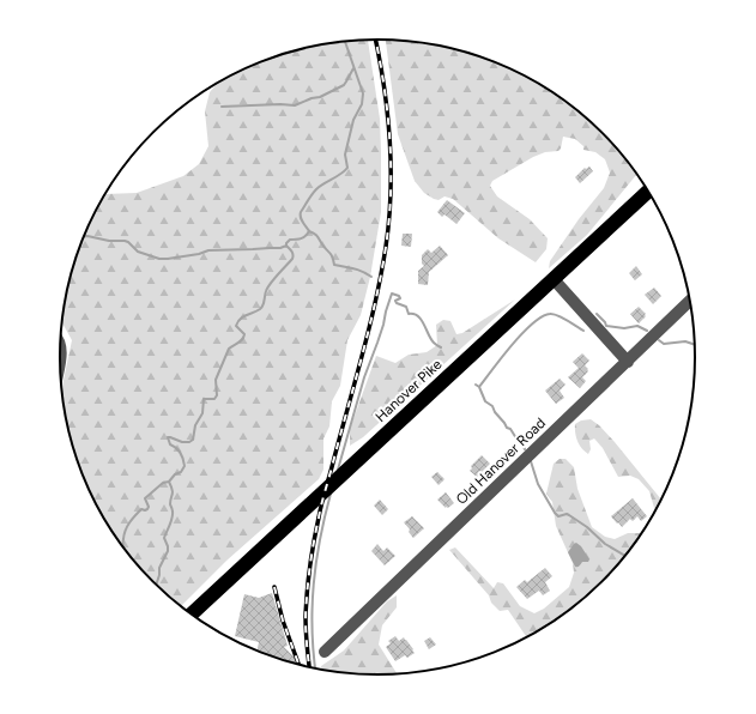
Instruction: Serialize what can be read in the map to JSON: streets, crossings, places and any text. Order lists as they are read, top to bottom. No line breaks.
{"streets":{"highway":["Hanover Pike"],"street":["Old Hanover Road"]}}
